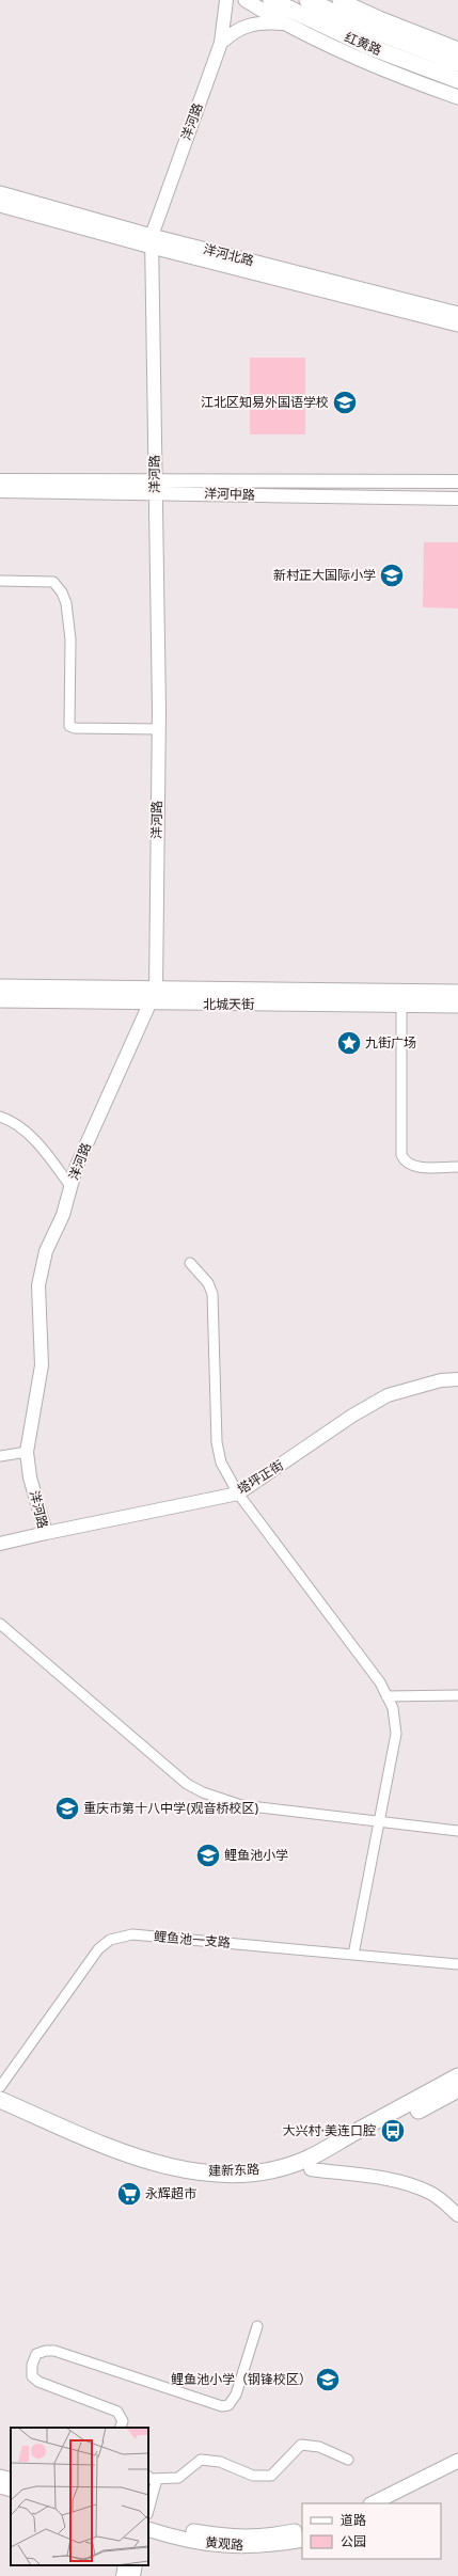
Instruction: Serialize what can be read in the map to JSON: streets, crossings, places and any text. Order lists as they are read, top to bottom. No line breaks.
{"streets":{"main road":["红黄路","洋河北路","北城天街","建新东路","黄观路"],"street":["洋河路","洋河中路","塔坪正街","鲤鱼池一支路"]},"crossings":[["洋河路","洋河北路"],["洋河路","洋河中路"],["洋河路","北城天街"],["洋河路","塔坪正街"]],"places":{"school or university":["江北区知易外国语学校","新村正大国际小学","重庆市第十八中学(观音桥校区)","鲤鱼池小学","鲤鱼池小学（钢锋校区）"],"place":["九街广场"],"bus stop":["大兴村‧美连口腔"],"supermarket":["永辉超市"]},"legend":["道路","公园"]}
